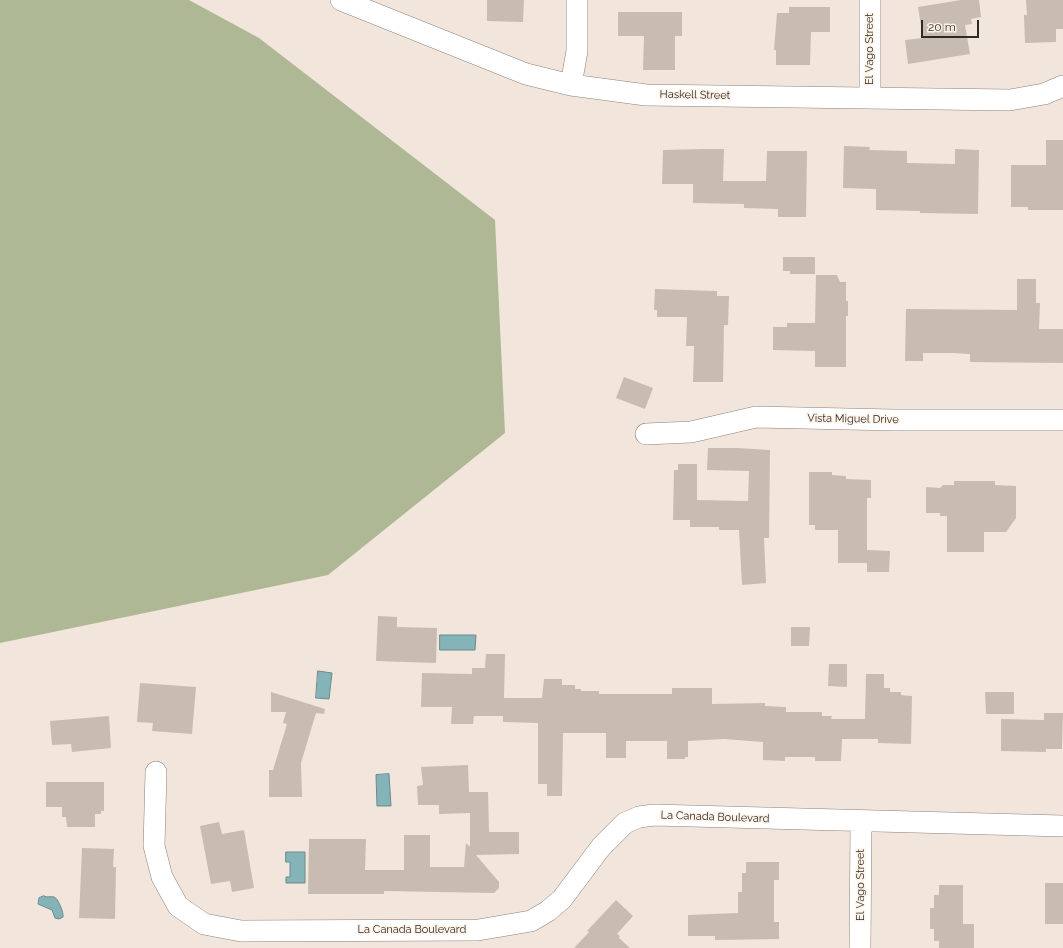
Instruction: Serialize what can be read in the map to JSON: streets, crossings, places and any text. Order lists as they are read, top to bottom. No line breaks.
{"streets":{"street":["El Vago Street","Haskell Street","Vista Miguel Drive","La Canada Boulevard"]},"crossings":[["El Vago Street","Haskell Street"],["El Vago Street","La Canada Boulevard"]],"scale_bar":"20 m"}
